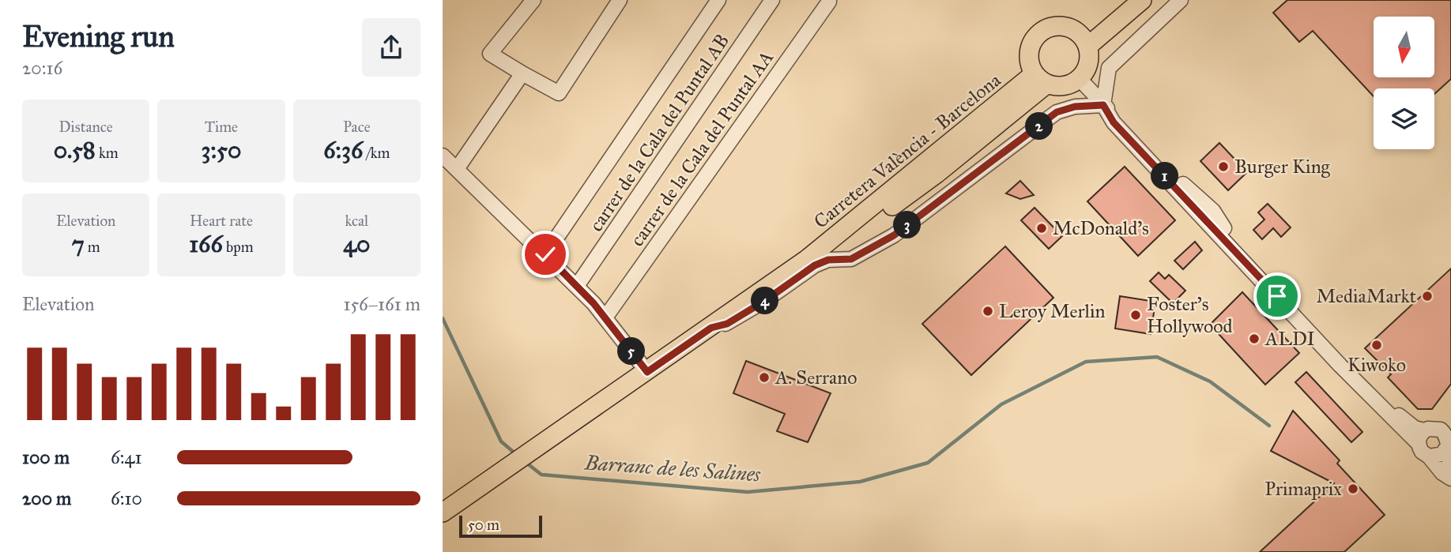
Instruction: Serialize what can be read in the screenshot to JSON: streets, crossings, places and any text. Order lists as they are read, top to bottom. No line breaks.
{"streets":{"main road":["Carretera València - Barcelona"],"street":["carrer de la Cala del Puntal AB","carrer de la Cala del Puntal AA"]},"water":["Barranc de les Salines"],"places":["Burger King","McDonald's","MediaMarkt","Leroy Merlin","Foster's Hollywood","ALDI","Kiwoko","A. Serrano","Primaprix"],"scale_bar":"50 m","north":"bottom","page":{"heading":["Evening run","20:16"],"stats":[["Distance","0.58 km"],["Time","3:50"],["Pace","6:36 /km"],["Elevation","7 m"],["Heart rate","166 bpm"],["kcal","40"]],"pins":["2","1","3","4","5"],"chart":["Elevation","156–161 m"],"list":[{"name":"100 m","note":"6:41"},{"name":"200 m","note":"6:10"}],"scale":"50 m"}}
